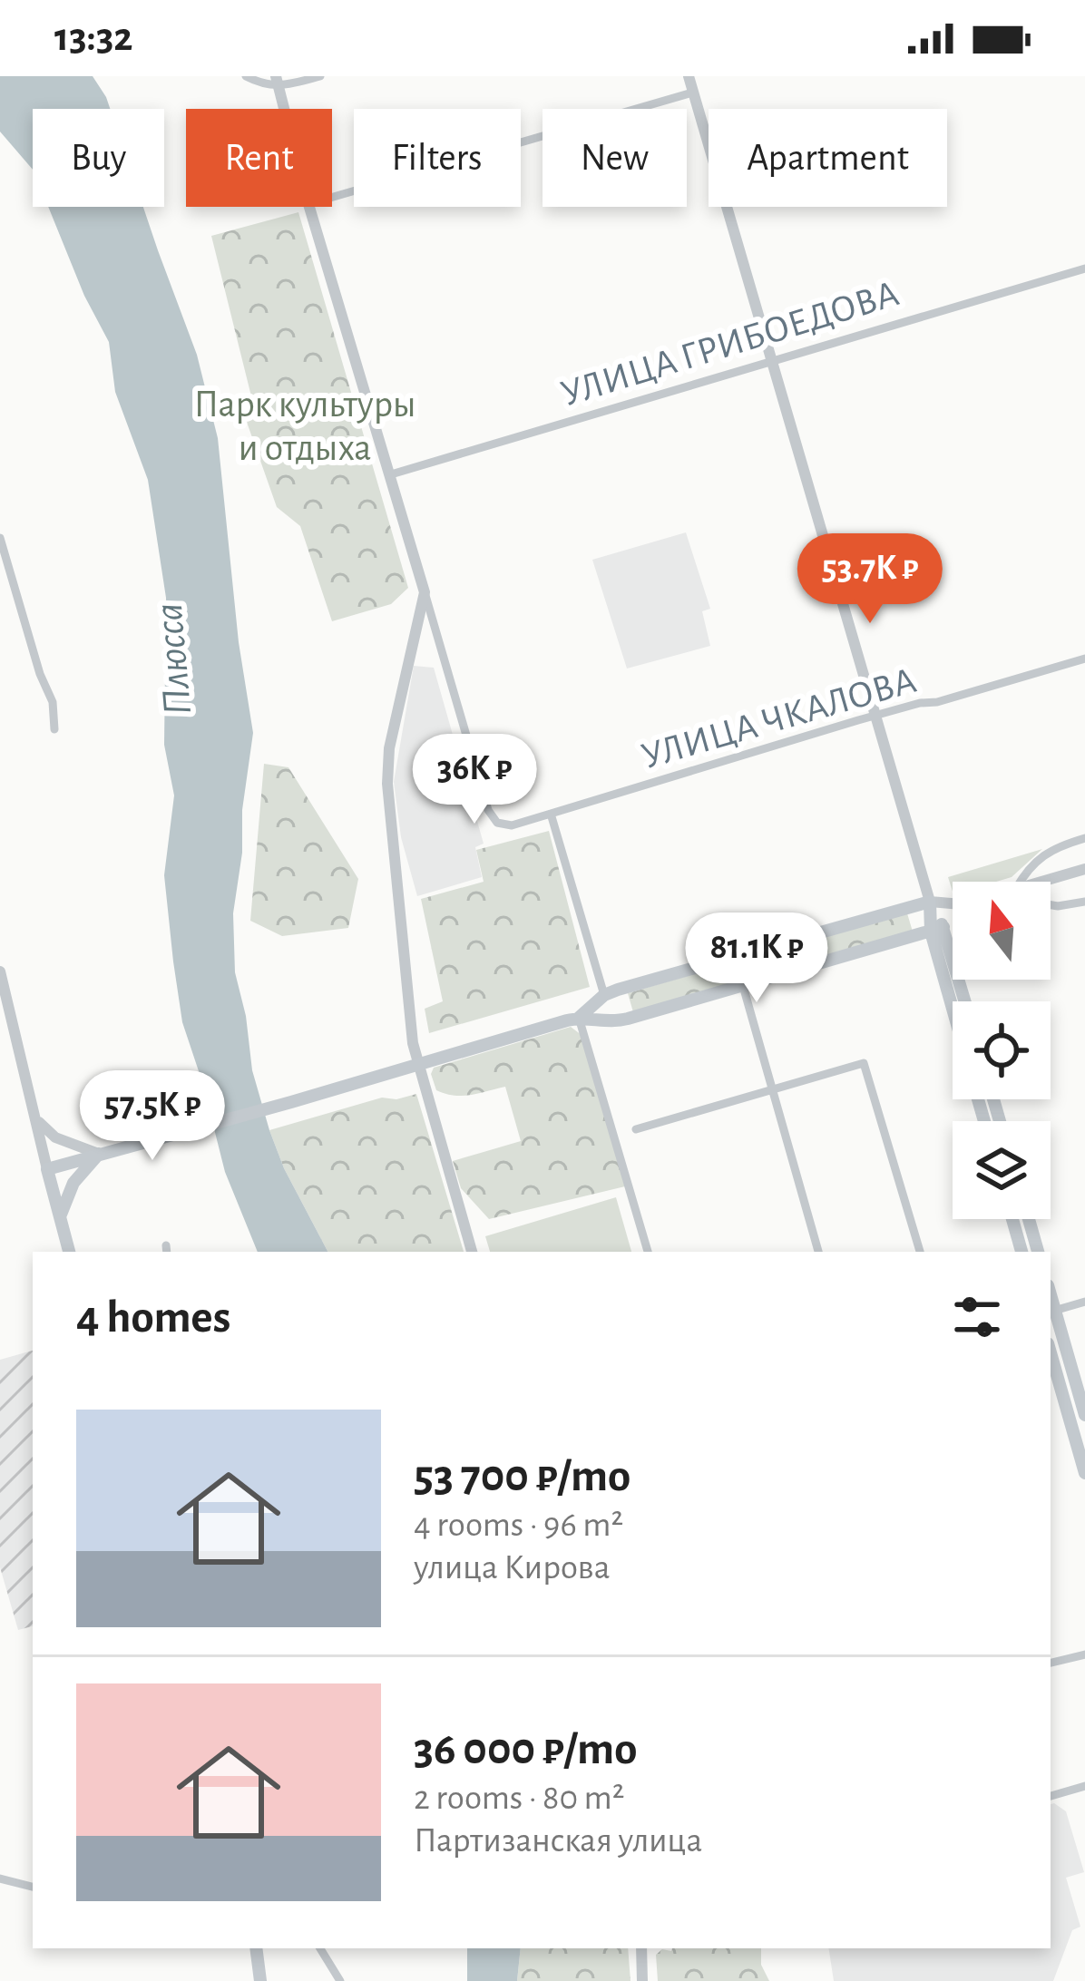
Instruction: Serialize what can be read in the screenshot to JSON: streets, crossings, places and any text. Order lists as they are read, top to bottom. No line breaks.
{"streets":{"street":["УЛИЦА ГРИБОЕДОВА","УЛИЦА ЧКАЛОВА"]},"water":["Плюсса"],"parks":["Парк культуры и отдыха"],"north":"top","page":{"status":"13:32","chip":["Buy","Rent","Filters","New","Apartment"],"price":["53.7K ₽","36K ₽","81.1K ₽","57.5K ₽"],"heading":"4 homes","list":[{"name":"53 700 ₽/mo","note":"4 rooms · 96 m² · улица Кирова"},{"name":"36 000 ₽/mo","note":"2 rooms · 80 m² · Партизанская улица"}]}}
